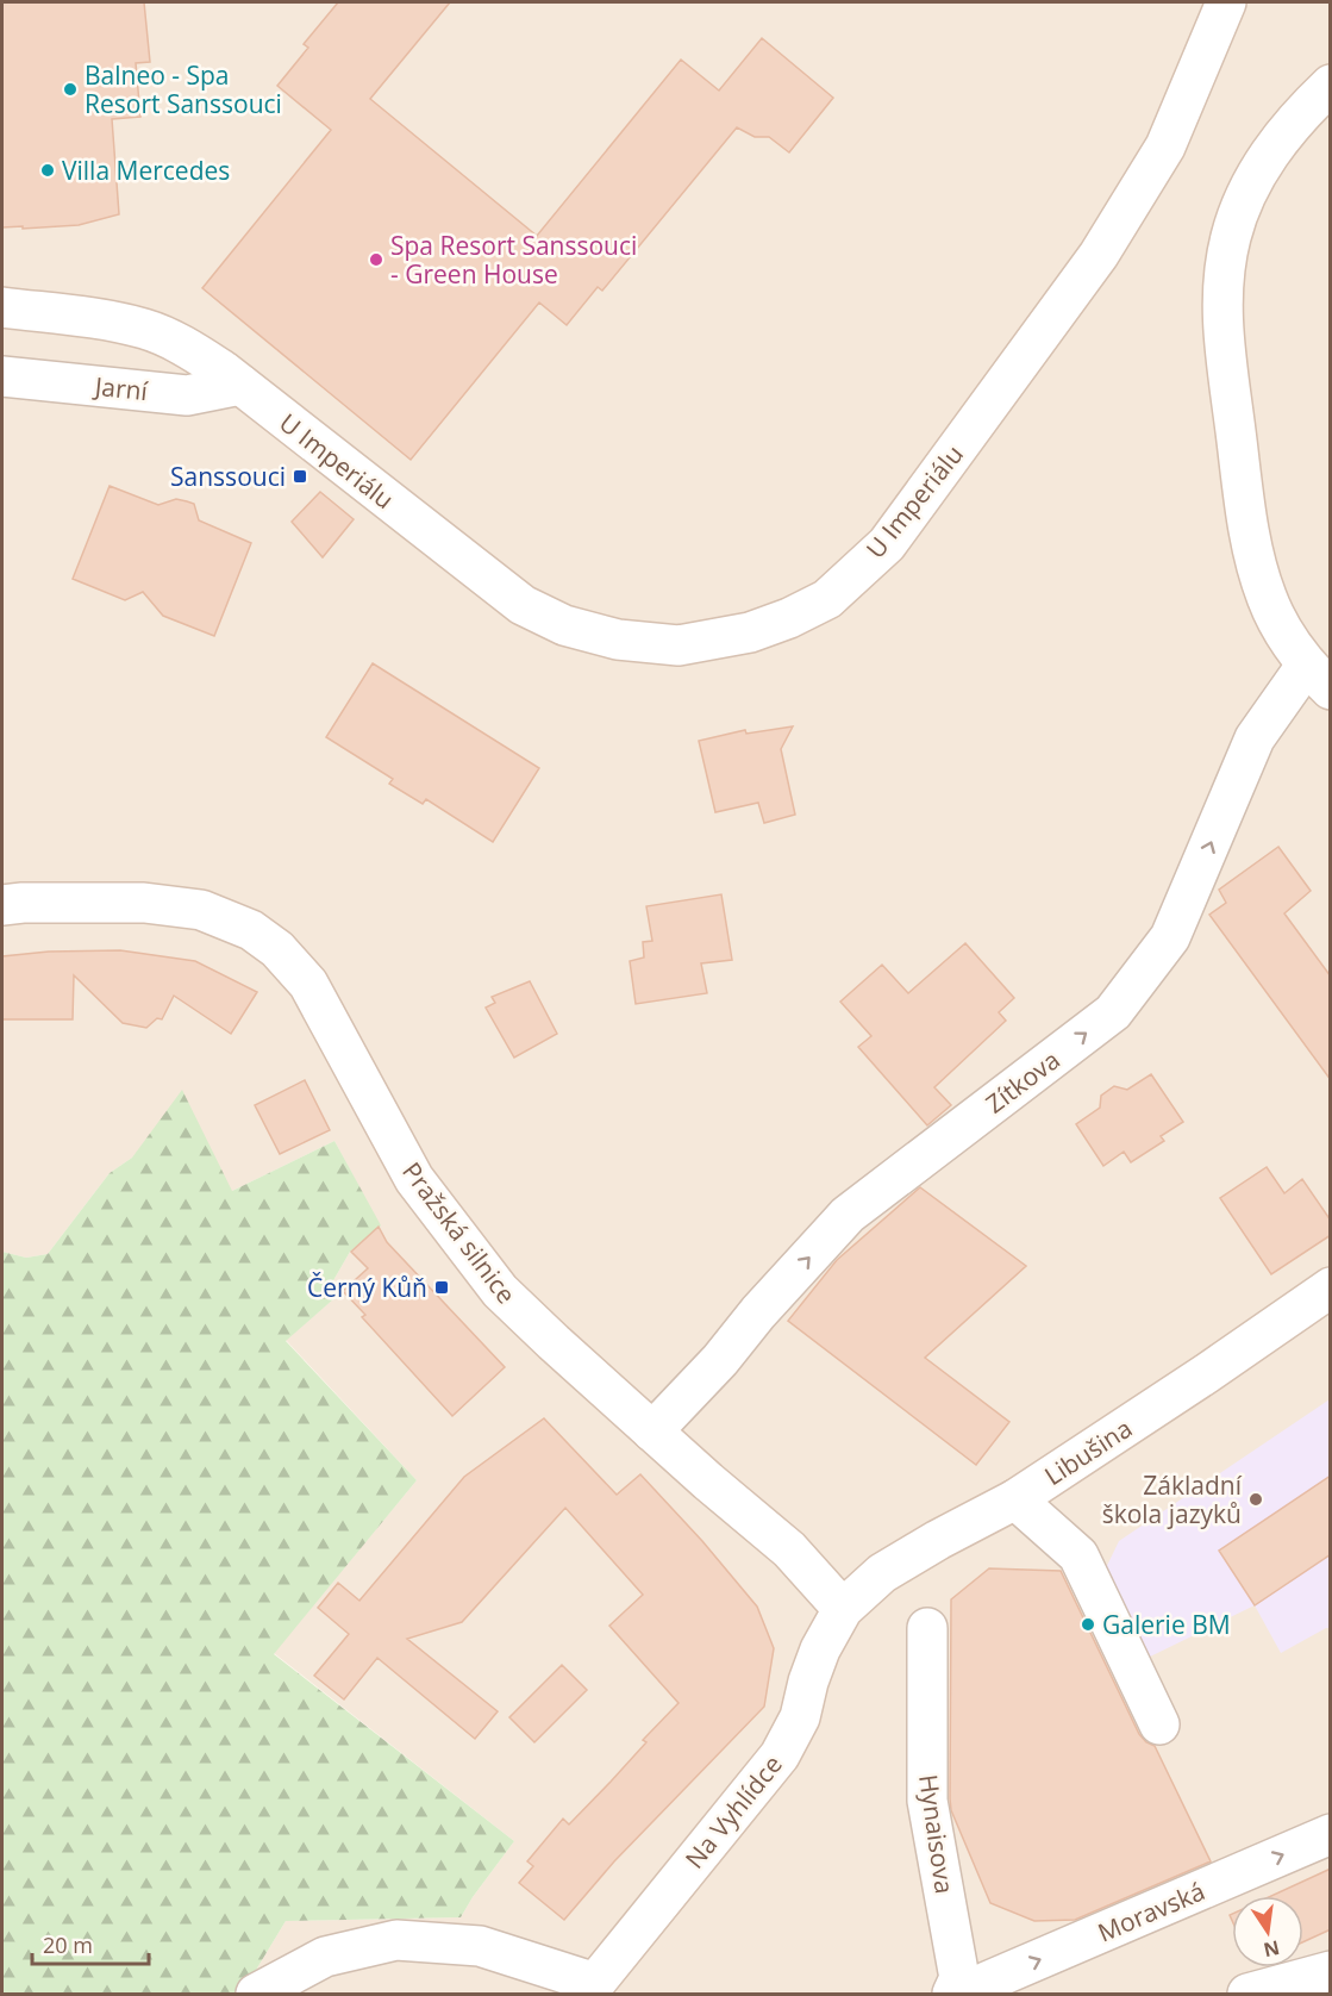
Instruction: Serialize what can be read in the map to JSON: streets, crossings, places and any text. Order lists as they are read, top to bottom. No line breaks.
{"streets":{"street":["Jarní","U Imperiálu","Zítkova","Pražská silnice","Libušina","Na Vyhlídce","Hynaisova","Moravská"]},"crossings":[["Jarní","U Imperiálu"],["Zítkova","Pražská silnice"],["Pražská silnice","Libušina"],["Pražská silnice","Na Vyhlídce"],["Libušina","Na Vyhlídce"]],"one_way":["Zítkova","Moravská"],"places":{"other":["Balneo - Spa Resort Sanssouci","Villa Mercedes","Spa Resort Sanssouci - Green House","Základní škola jazyků","Galerie BM"],"transit":["Sanssouci","Černý Kůň"]},"scale_bar":"20 m","north":"bottom"}
